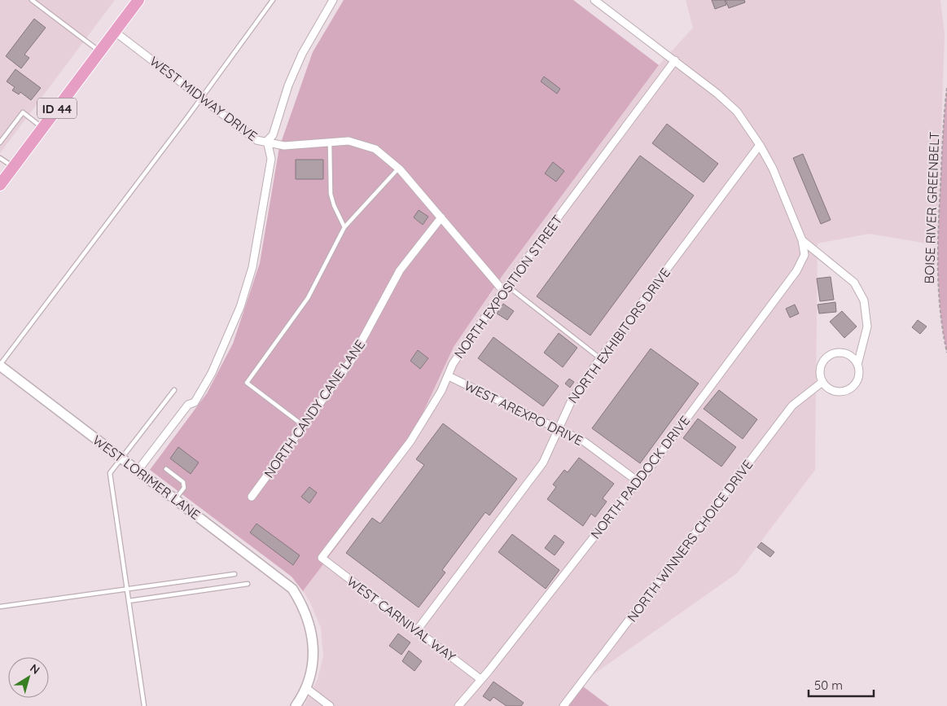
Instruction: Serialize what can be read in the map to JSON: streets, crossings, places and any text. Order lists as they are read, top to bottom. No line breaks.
{"streets":{"main road":["ID 44"],"street":["WEST MIDWAY DRIVE","NORTH EXPOSITION STREET","NORTH EXHIBITORS DRIVE","NORTH CANDY CANE LANE","WEST AREXPO DRIVE","WEST LORIMER LANE","NORTH PADDOCK DRIVE","NORTH WINNERS CHOICE DRIVE","WEST CARNIVAL WAY"],"path":["BOISE RIVER GREENBELT"]},"crossings":[["WEST MIDWAY DRIVE","ID 44"],["WEST MIDWAY DRIVE","NORTH EXPOSITION STREET"],["WEST MIDWAY DRIVE","NORTH CANDY CANE LANE"],["NORTH EXPOSITION STREET","WEST AREXPO DRIVE"],["NORTH EXPOSITION STREET","WEST CARNIVAL WAY"],["NORTH EXHIBITORS DRIVE","WEST AREXPO DRIVE"],["NORTH EXHIBITORS DRIVE","WEST CARNIVAL WAY"],["WEST AREXPO DRIVE","NORTH PADDOCK DRIVE"],["NORTH PADDOCK DRIVE","WEST CARNIVAL WAY"]],"scale_bar":"50 m","north":"top right"}
